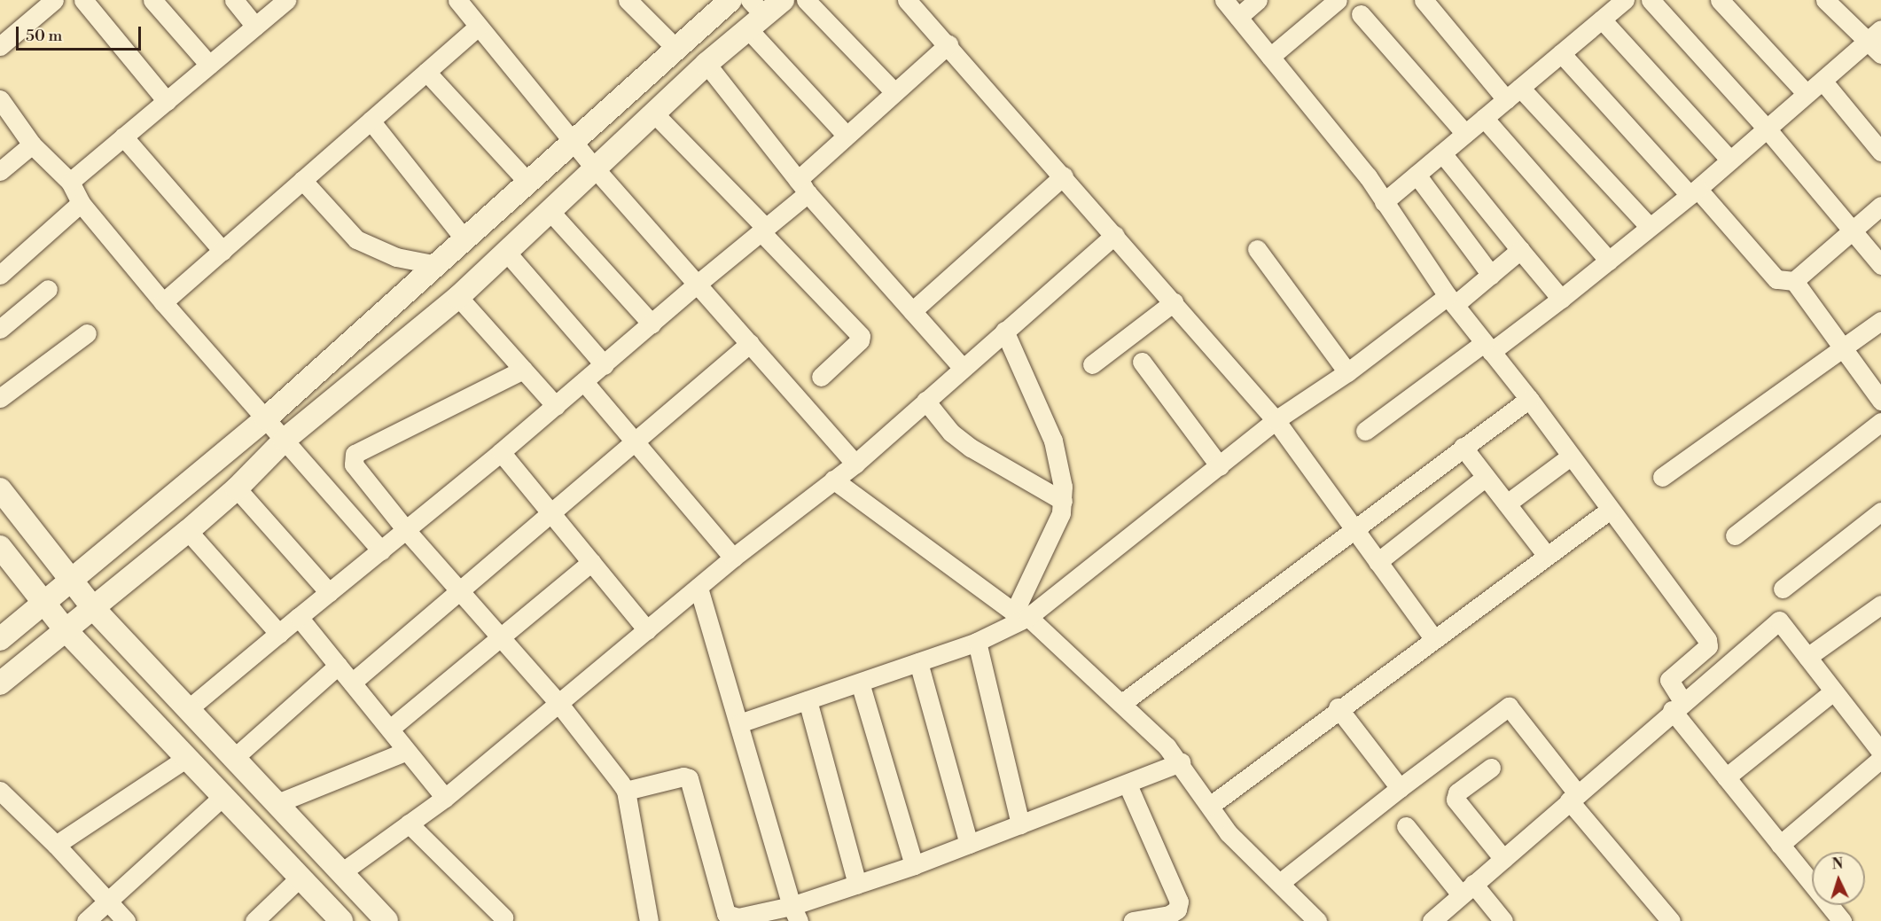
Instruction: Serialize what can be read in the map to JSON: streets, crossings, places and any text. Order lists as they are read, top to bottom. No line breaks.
{"scale_bar":"50 m","north":"top"}
